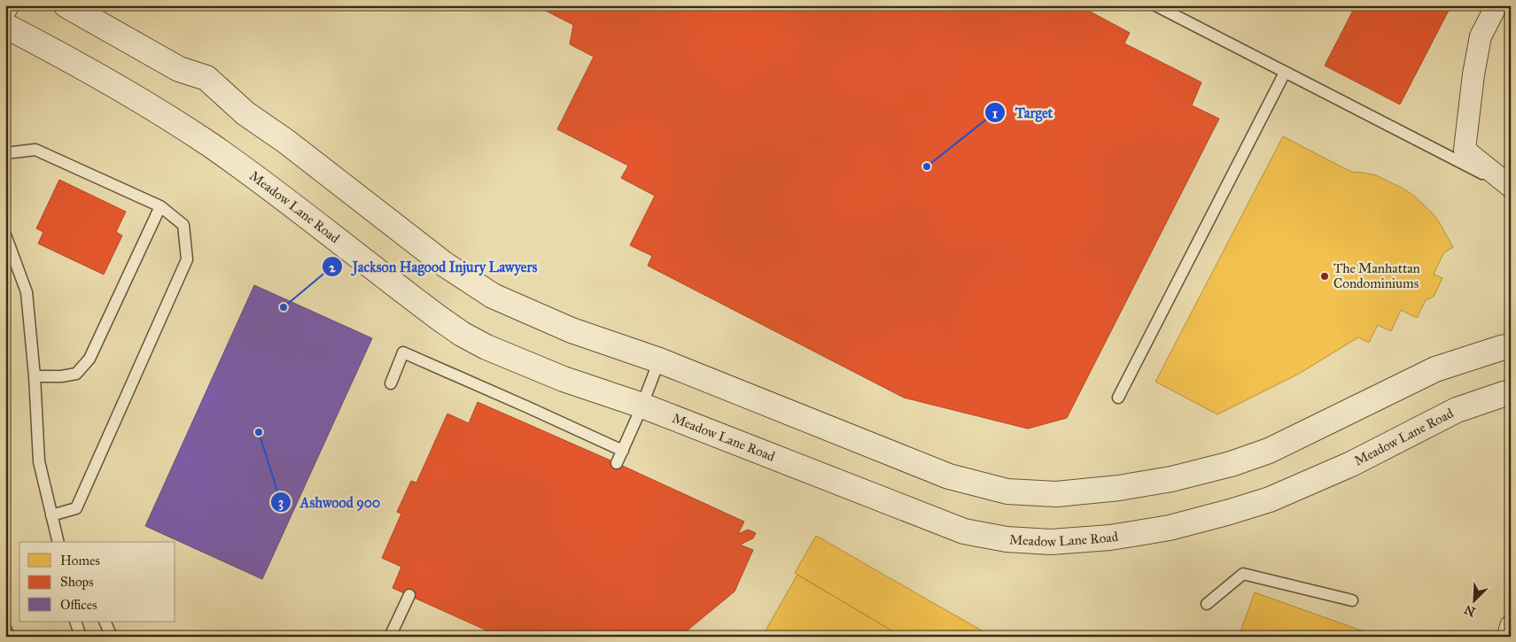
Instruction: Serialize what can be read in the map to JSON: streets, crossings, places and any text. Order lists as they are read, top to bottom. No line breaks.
{"streets":{"street":["Meadow Lane Road"]},"places":["Target","The Manhattan Condominiums","Jackson Hagood Injury Lawyers","Ashwood 900"],"legend":["Homes","Shops","Offices"],"north":"bottom left"}
